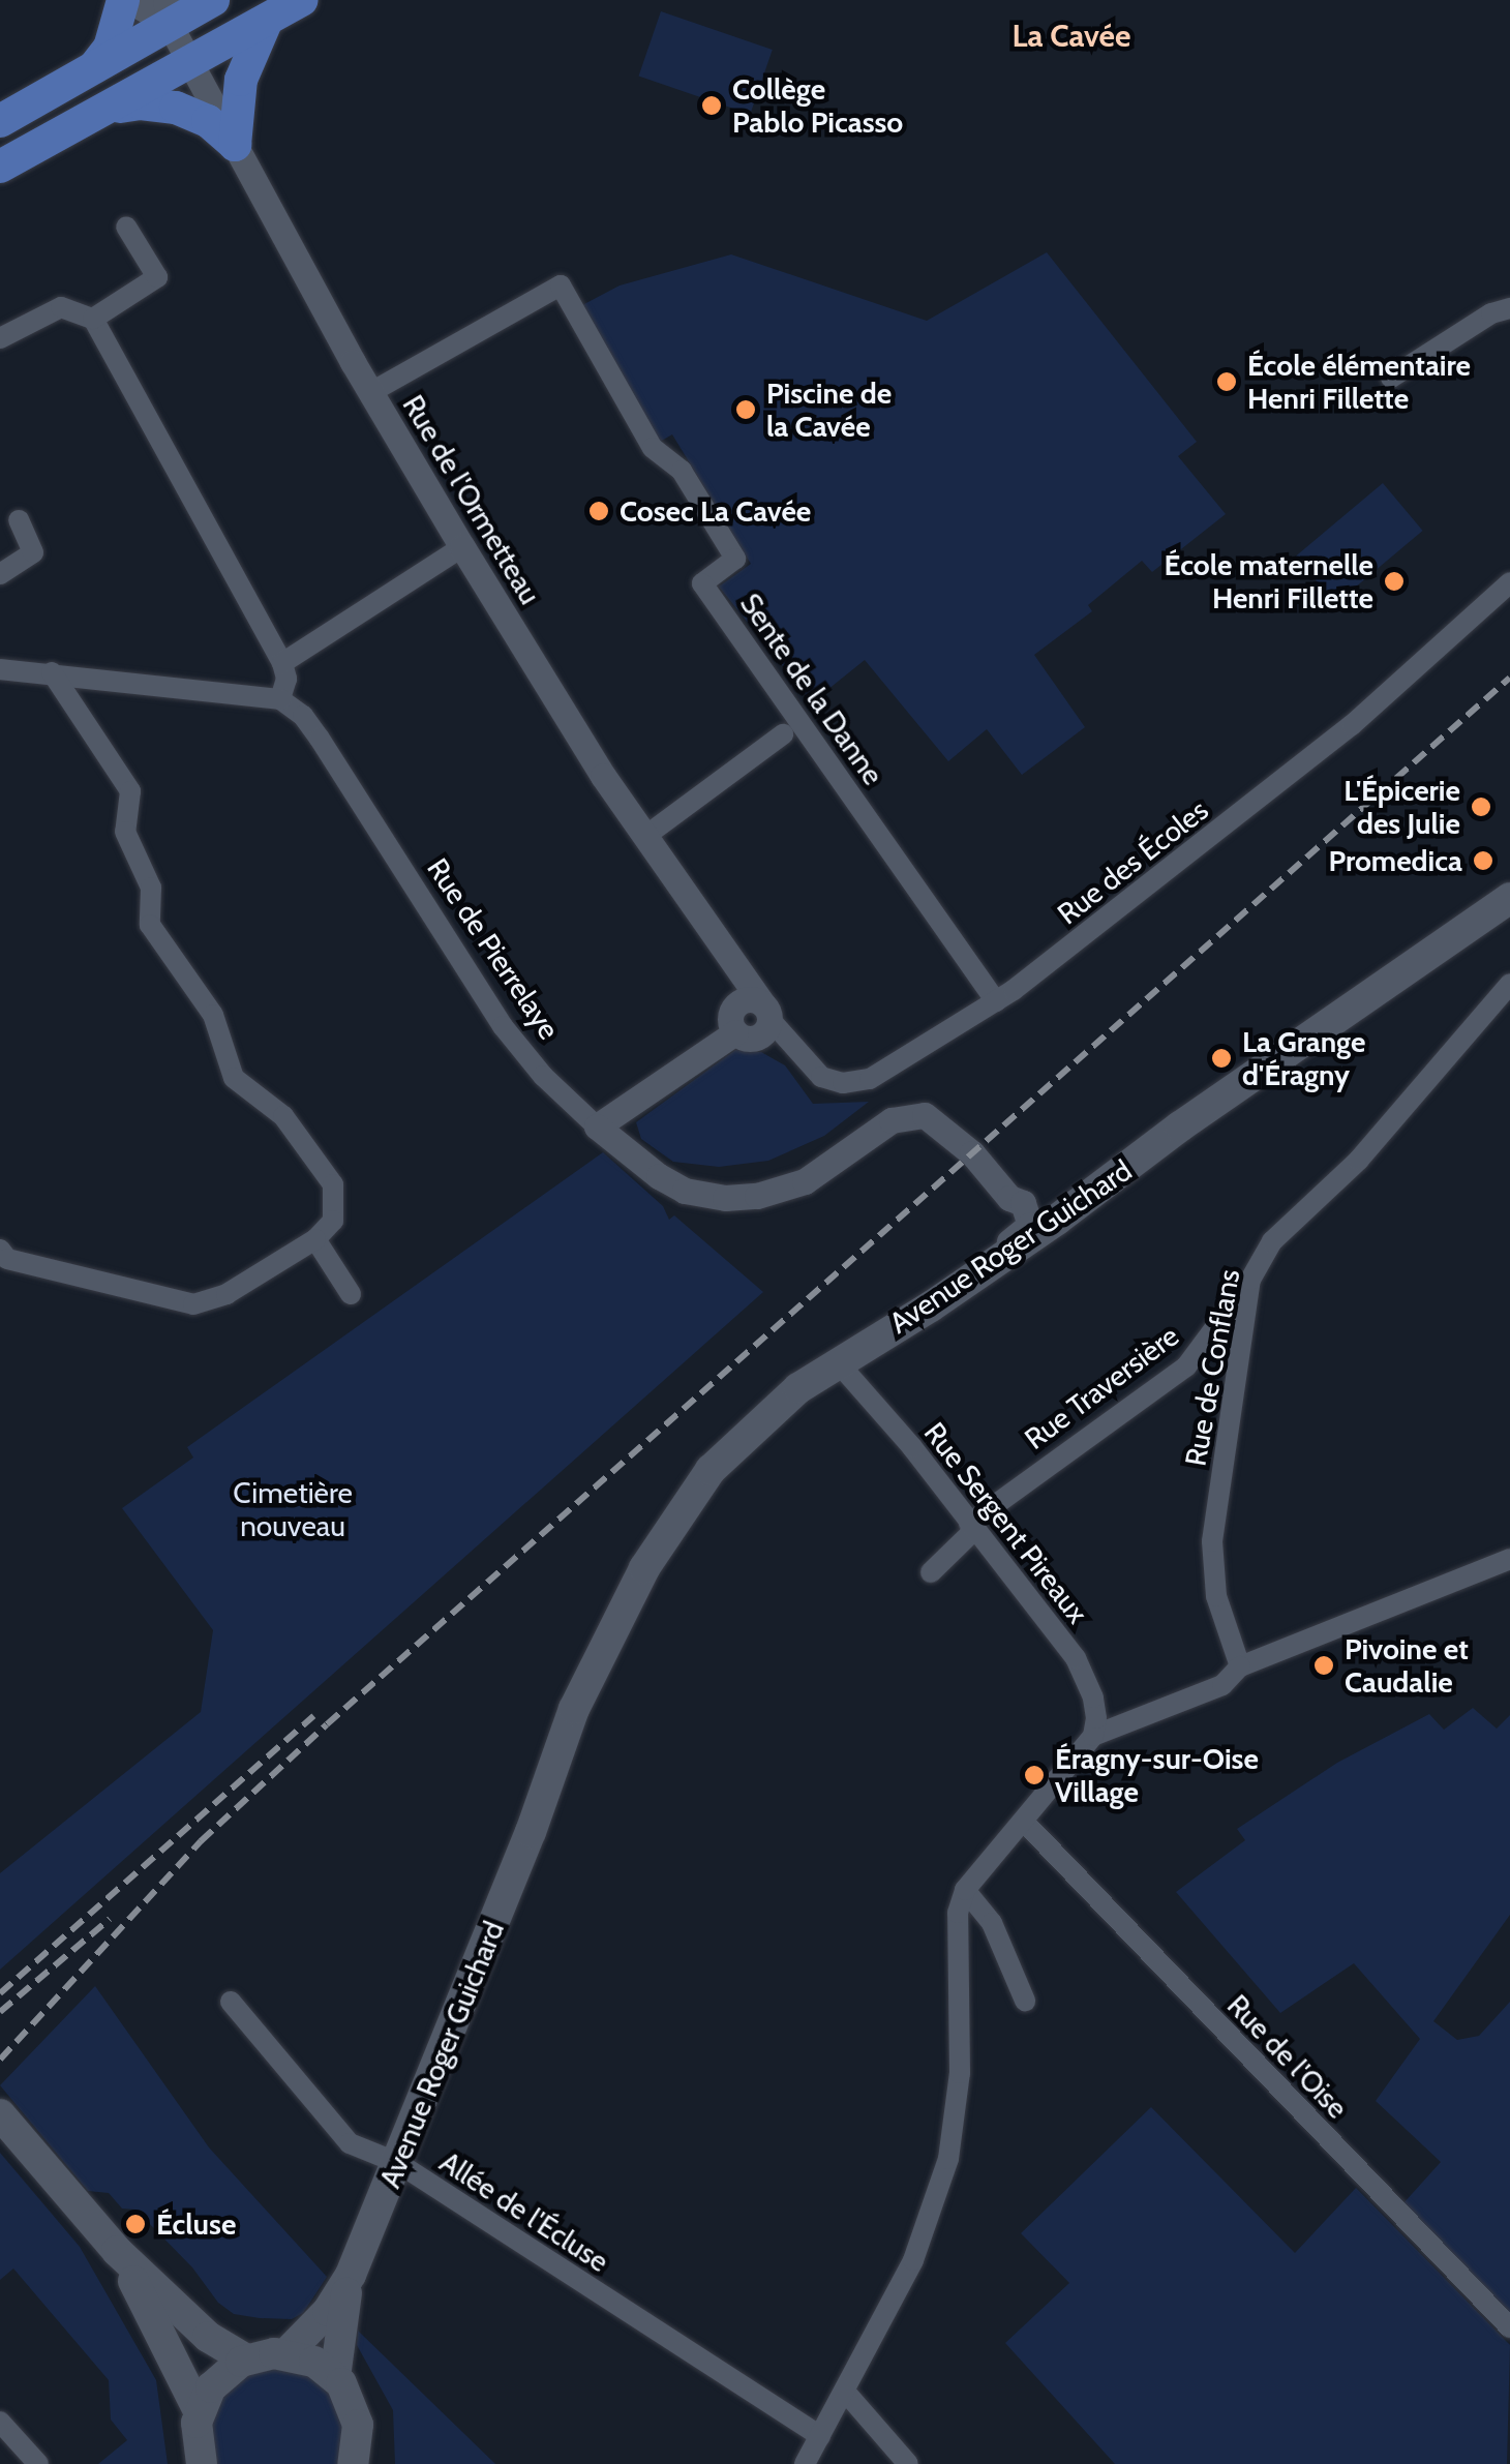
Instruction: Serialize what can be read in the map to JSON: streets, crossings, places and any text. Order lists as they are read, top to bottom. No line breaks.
{"streets":{"main road":["Avenue Roger Guichard"],"street":["Rue de l'Ormetteau","Sente de la Danne","Rue des Écoles","Rue de Pierrelaye","Rue de Conflans","Rue Traversière","Rue Sergent Pireaux","Rue de l'Oise","Allée de l'Écluse"]},"crossings":[["Rue de l'Ormetteau","Sente de la Danne"],["Rue de l'Ormetteau","Rue des Écoles"],["Sente de la Danne","Rue des Écoles"],["Rue de Pierrelaye","Avenue Roger Guichard"],["Avenue Roger Guichard","Rue Sergent Pireaux"],["Avenue Roger Guichard","Allée de l'Écluse"],["Rue de Conflans","Rue Traversière"],["Rue Traversière","Rue Sergent Pireaux"]],"districts":["La Cavée"],"parks":["Cimetière nouveau"],"places":["Collège Pablo Picasso","École élémentaire Henri Fillette","Piscine de la Cavée","Cosec La Cavée","École maternelle Henri Fillette","L'Épicerie des Julie","Promedica","La Grange d'Éragny","Pivoine et Caudalie","Éragny-sur-Oise Village","Écluse"]}
